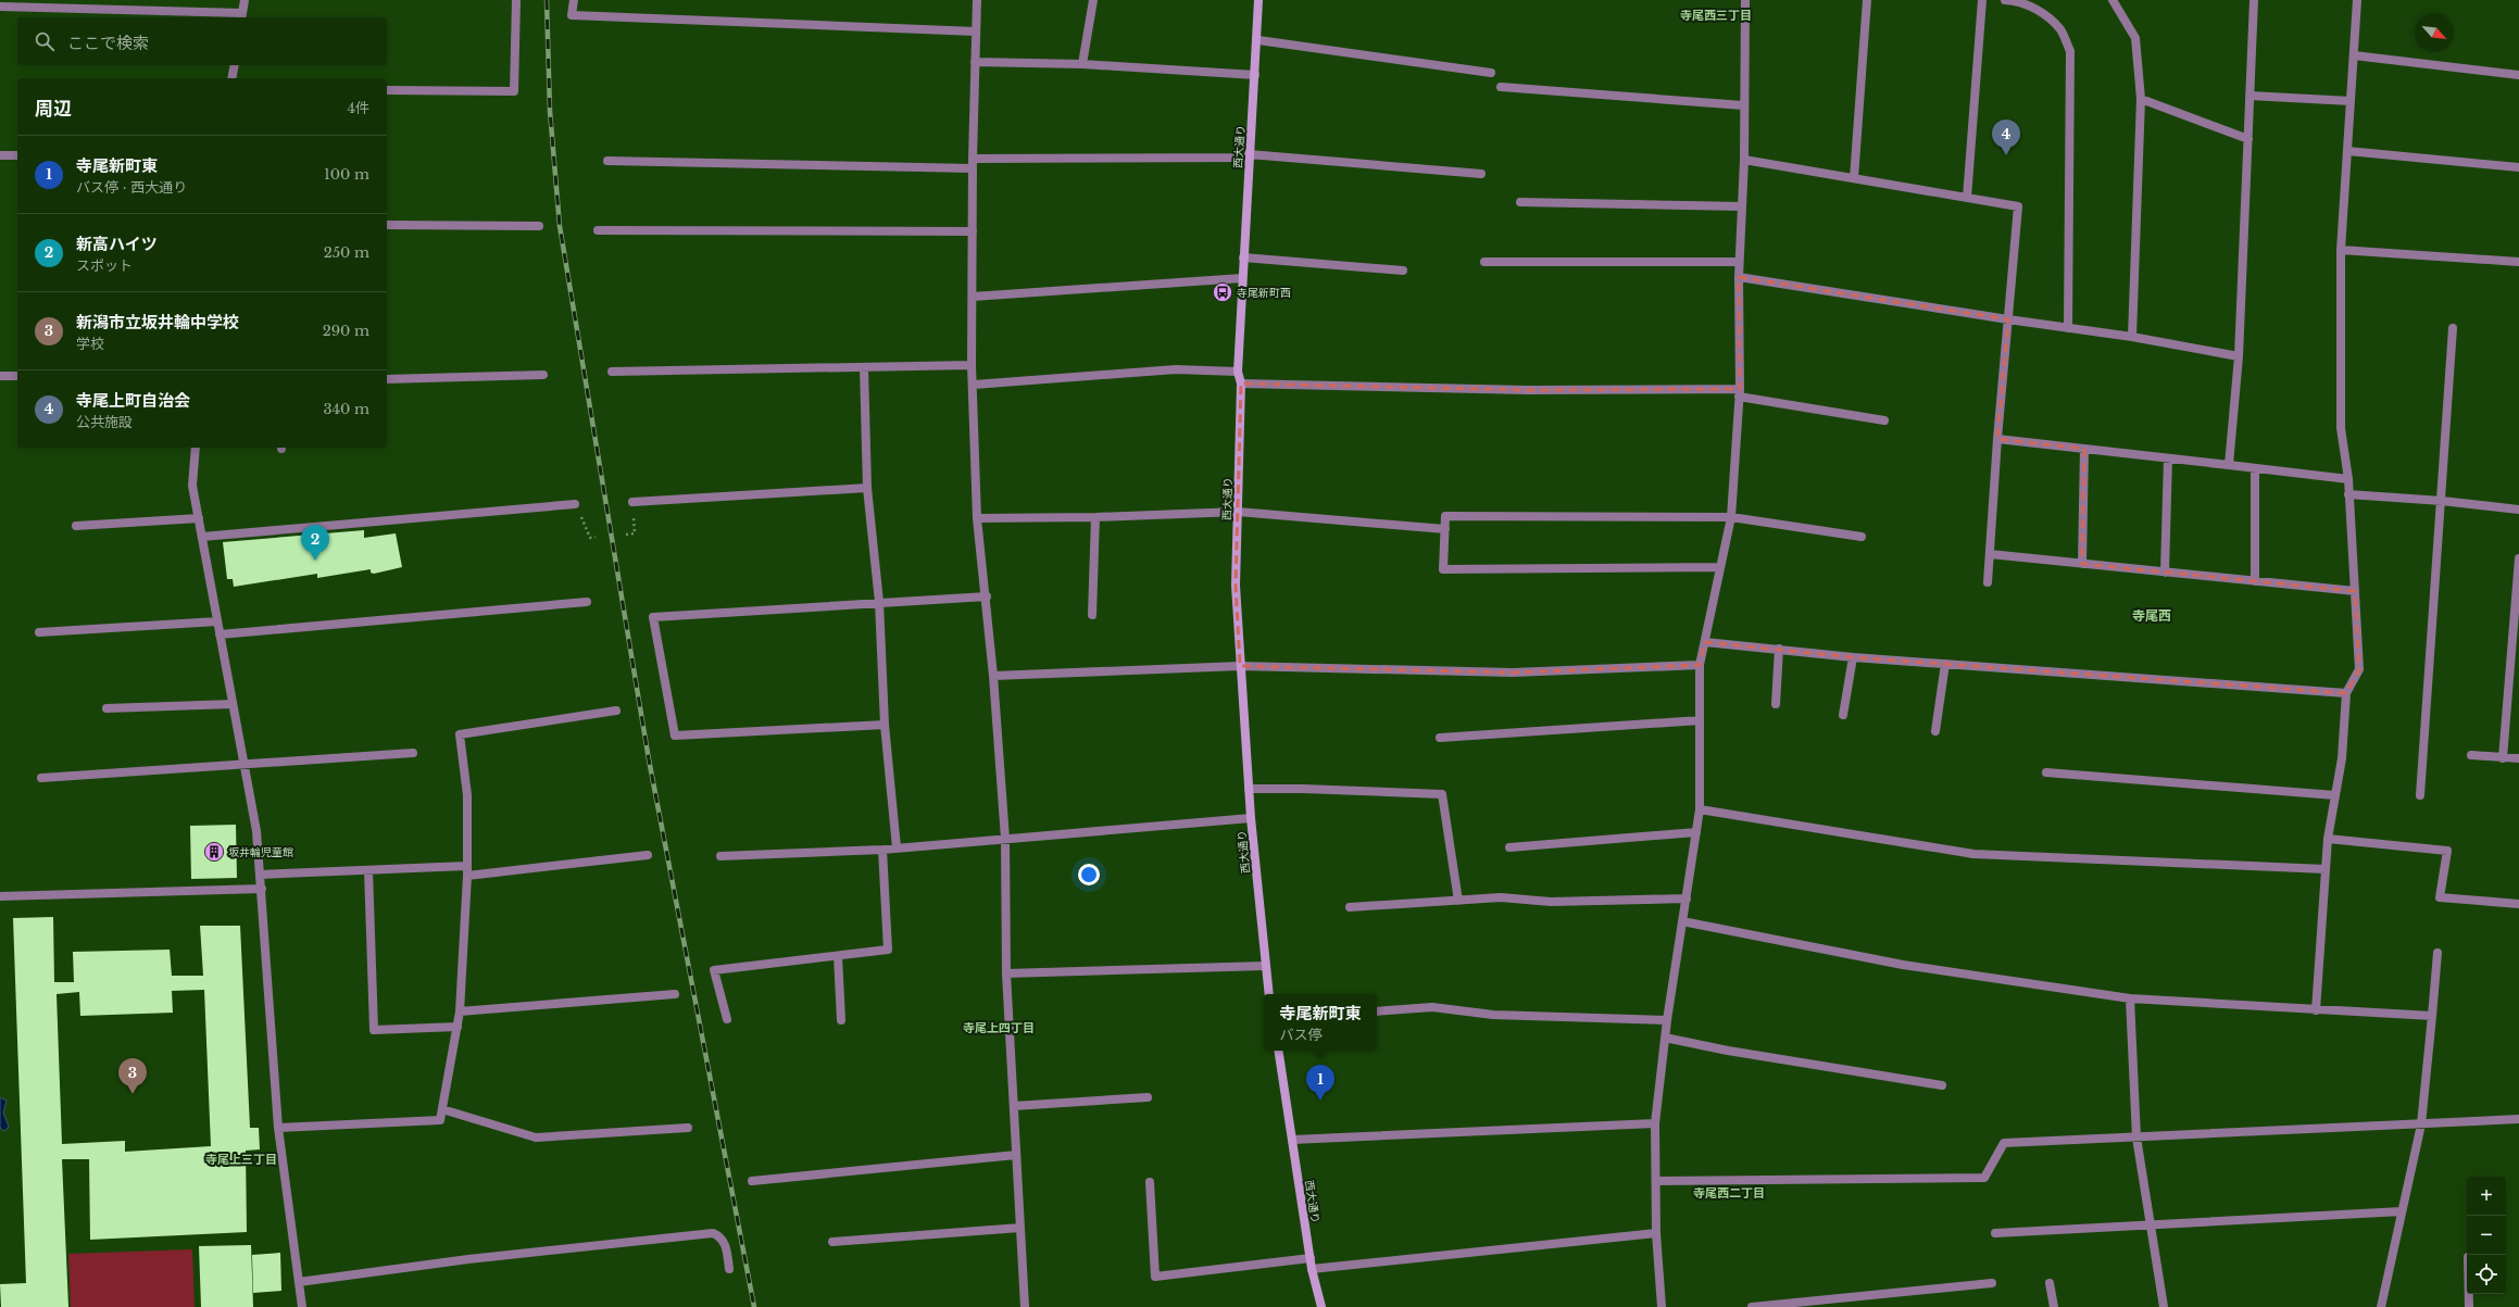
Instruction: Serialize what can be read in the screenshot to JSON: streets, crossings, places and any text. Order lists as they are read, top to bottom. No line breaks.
{"streets":{"street":["西大通り"]},"districts":["寺尾西三丁目","寺尾西","寺尾上四丁目","寺尾上三丁目","寺尾西二丁目"],"places":{"bus stop":["寺尾新町西"],"building":["坂井輪児童館"]},"north":"bottom right","page":{"search":"ここで検索","heading":["周辺","4件"],"pins":["4","2","3","1"],"list":[{"mark":"1","name":"寺尾新町東","note":"バス停 · 西大通り","value":"100 m"},{"mark":"2","name":"新高ハイツ","note":"スポット","value":"250 m"},{"mark":"3","name":"新潟市立坂井輪中学校","note":"学校","value":"290 m"},{"mark":"4","name":"寺尾上町自治会","note":"公共施設","value":"340 m"}],"popup":["寺尾新町東","バス停"],"map_buttons":["+","−"]}}
